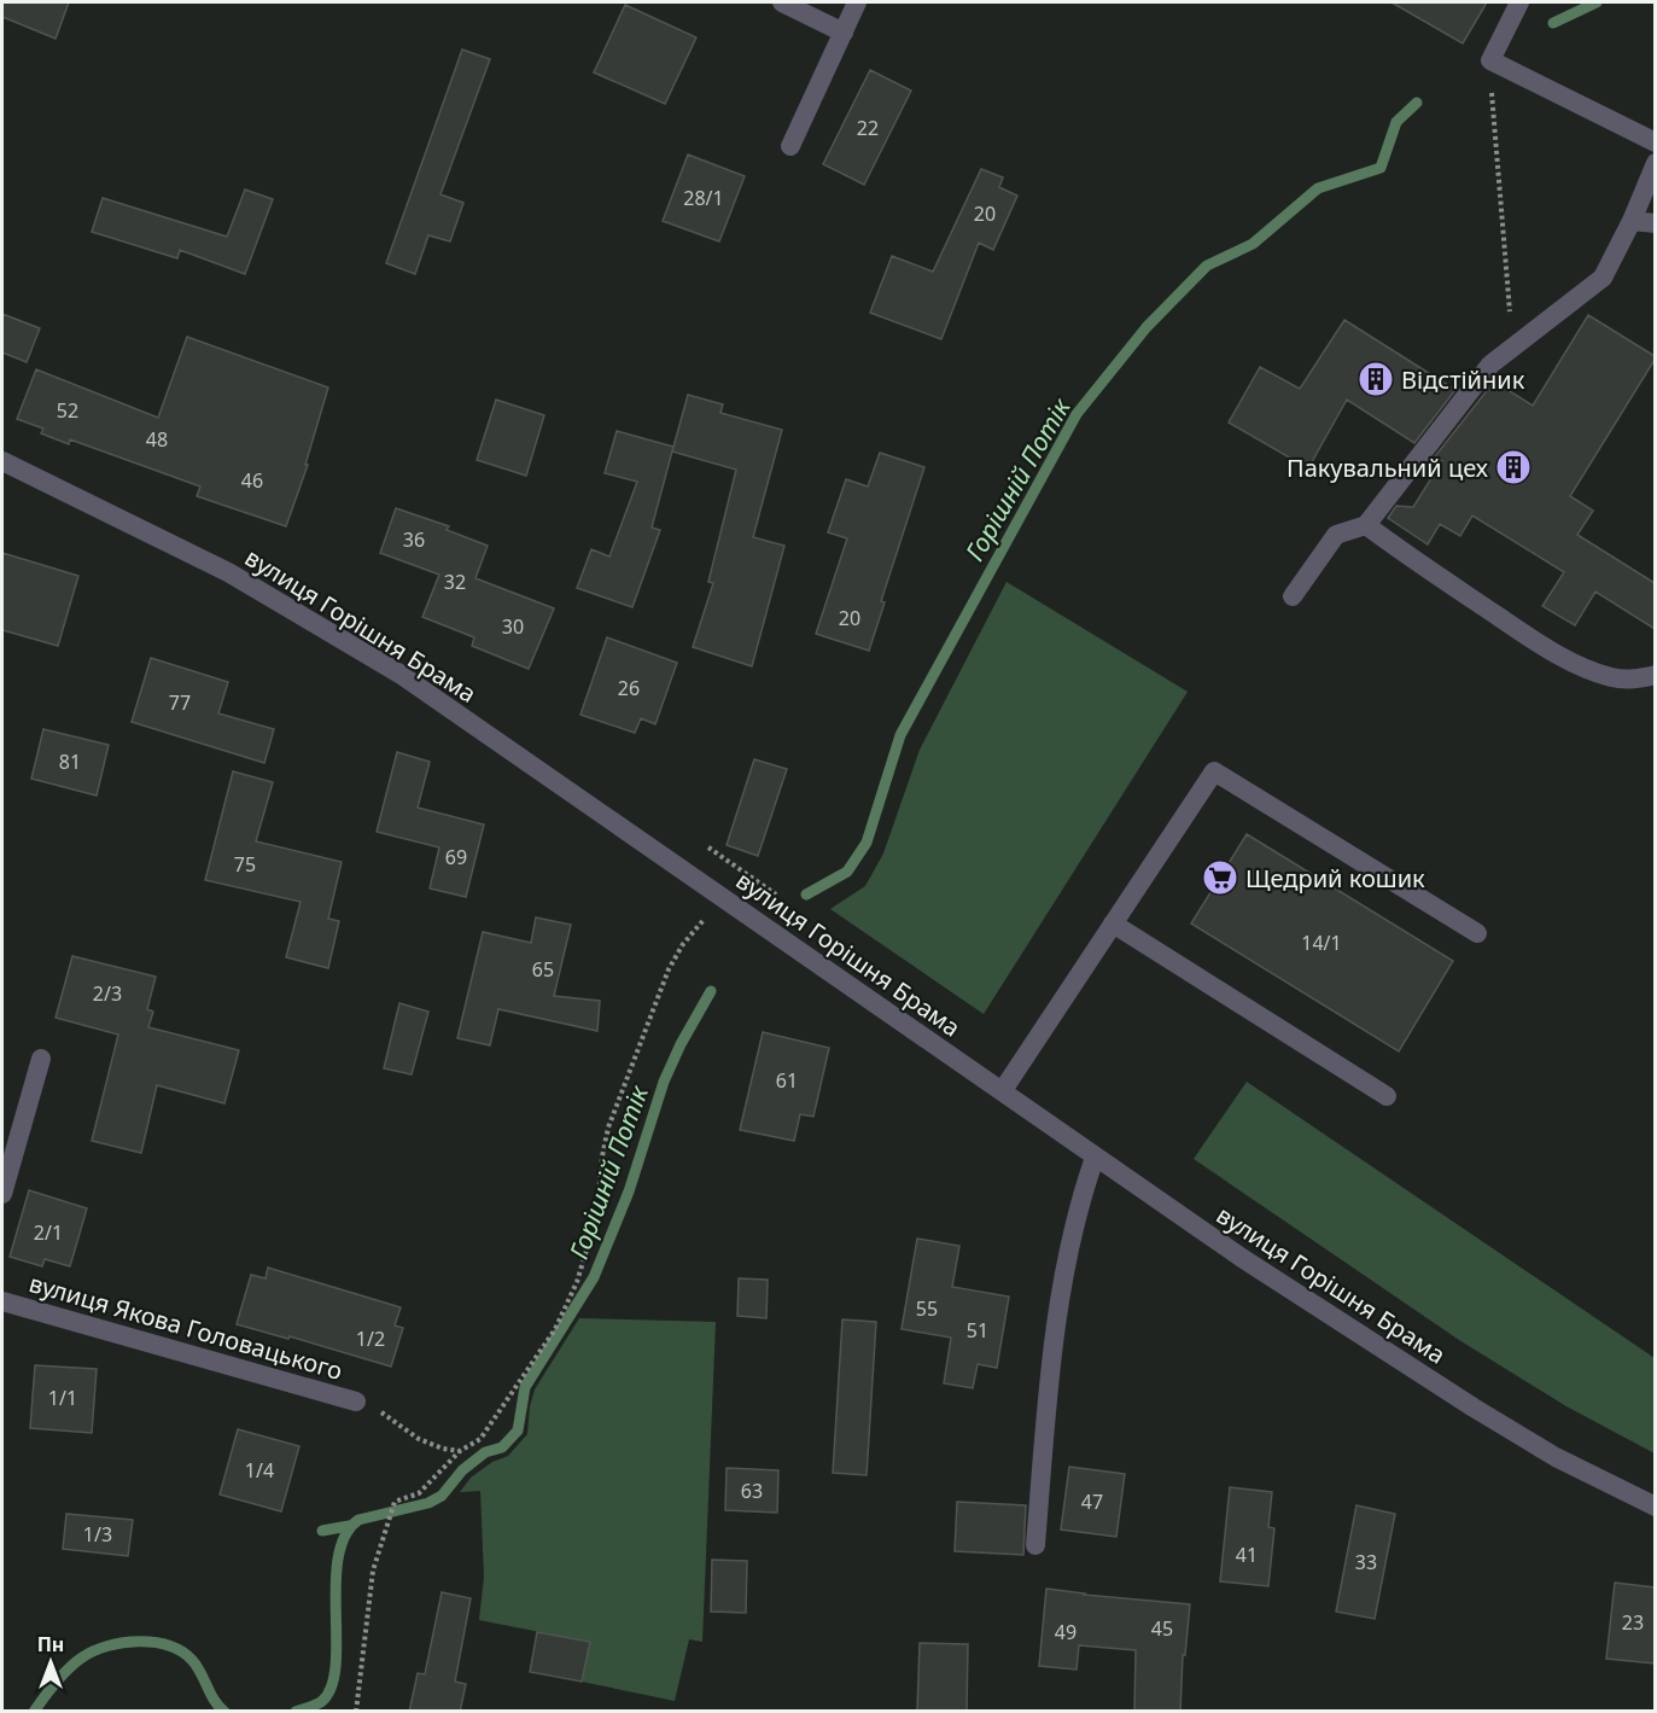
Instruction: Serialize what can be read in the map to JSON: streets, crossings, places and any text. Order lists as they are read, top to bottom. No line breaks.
{"streets":{"street":["вулиця Горішня Брама","вулиця Якова Головацького"]},"water":["Горішній Потік"],"places":{"building":["Відстійник","Пакувальний цех"],"supermarket":["Щедрий кошик"]},"house_numbers":["22","28/1","20","52","48","46","36","32","20","30","26","77","81","69","75","14/1","65","2/3","61","2/1","55","51","1/2","1/1","1/4","63","47","1/3","41","33","23","45","49"],"north":"top"}
